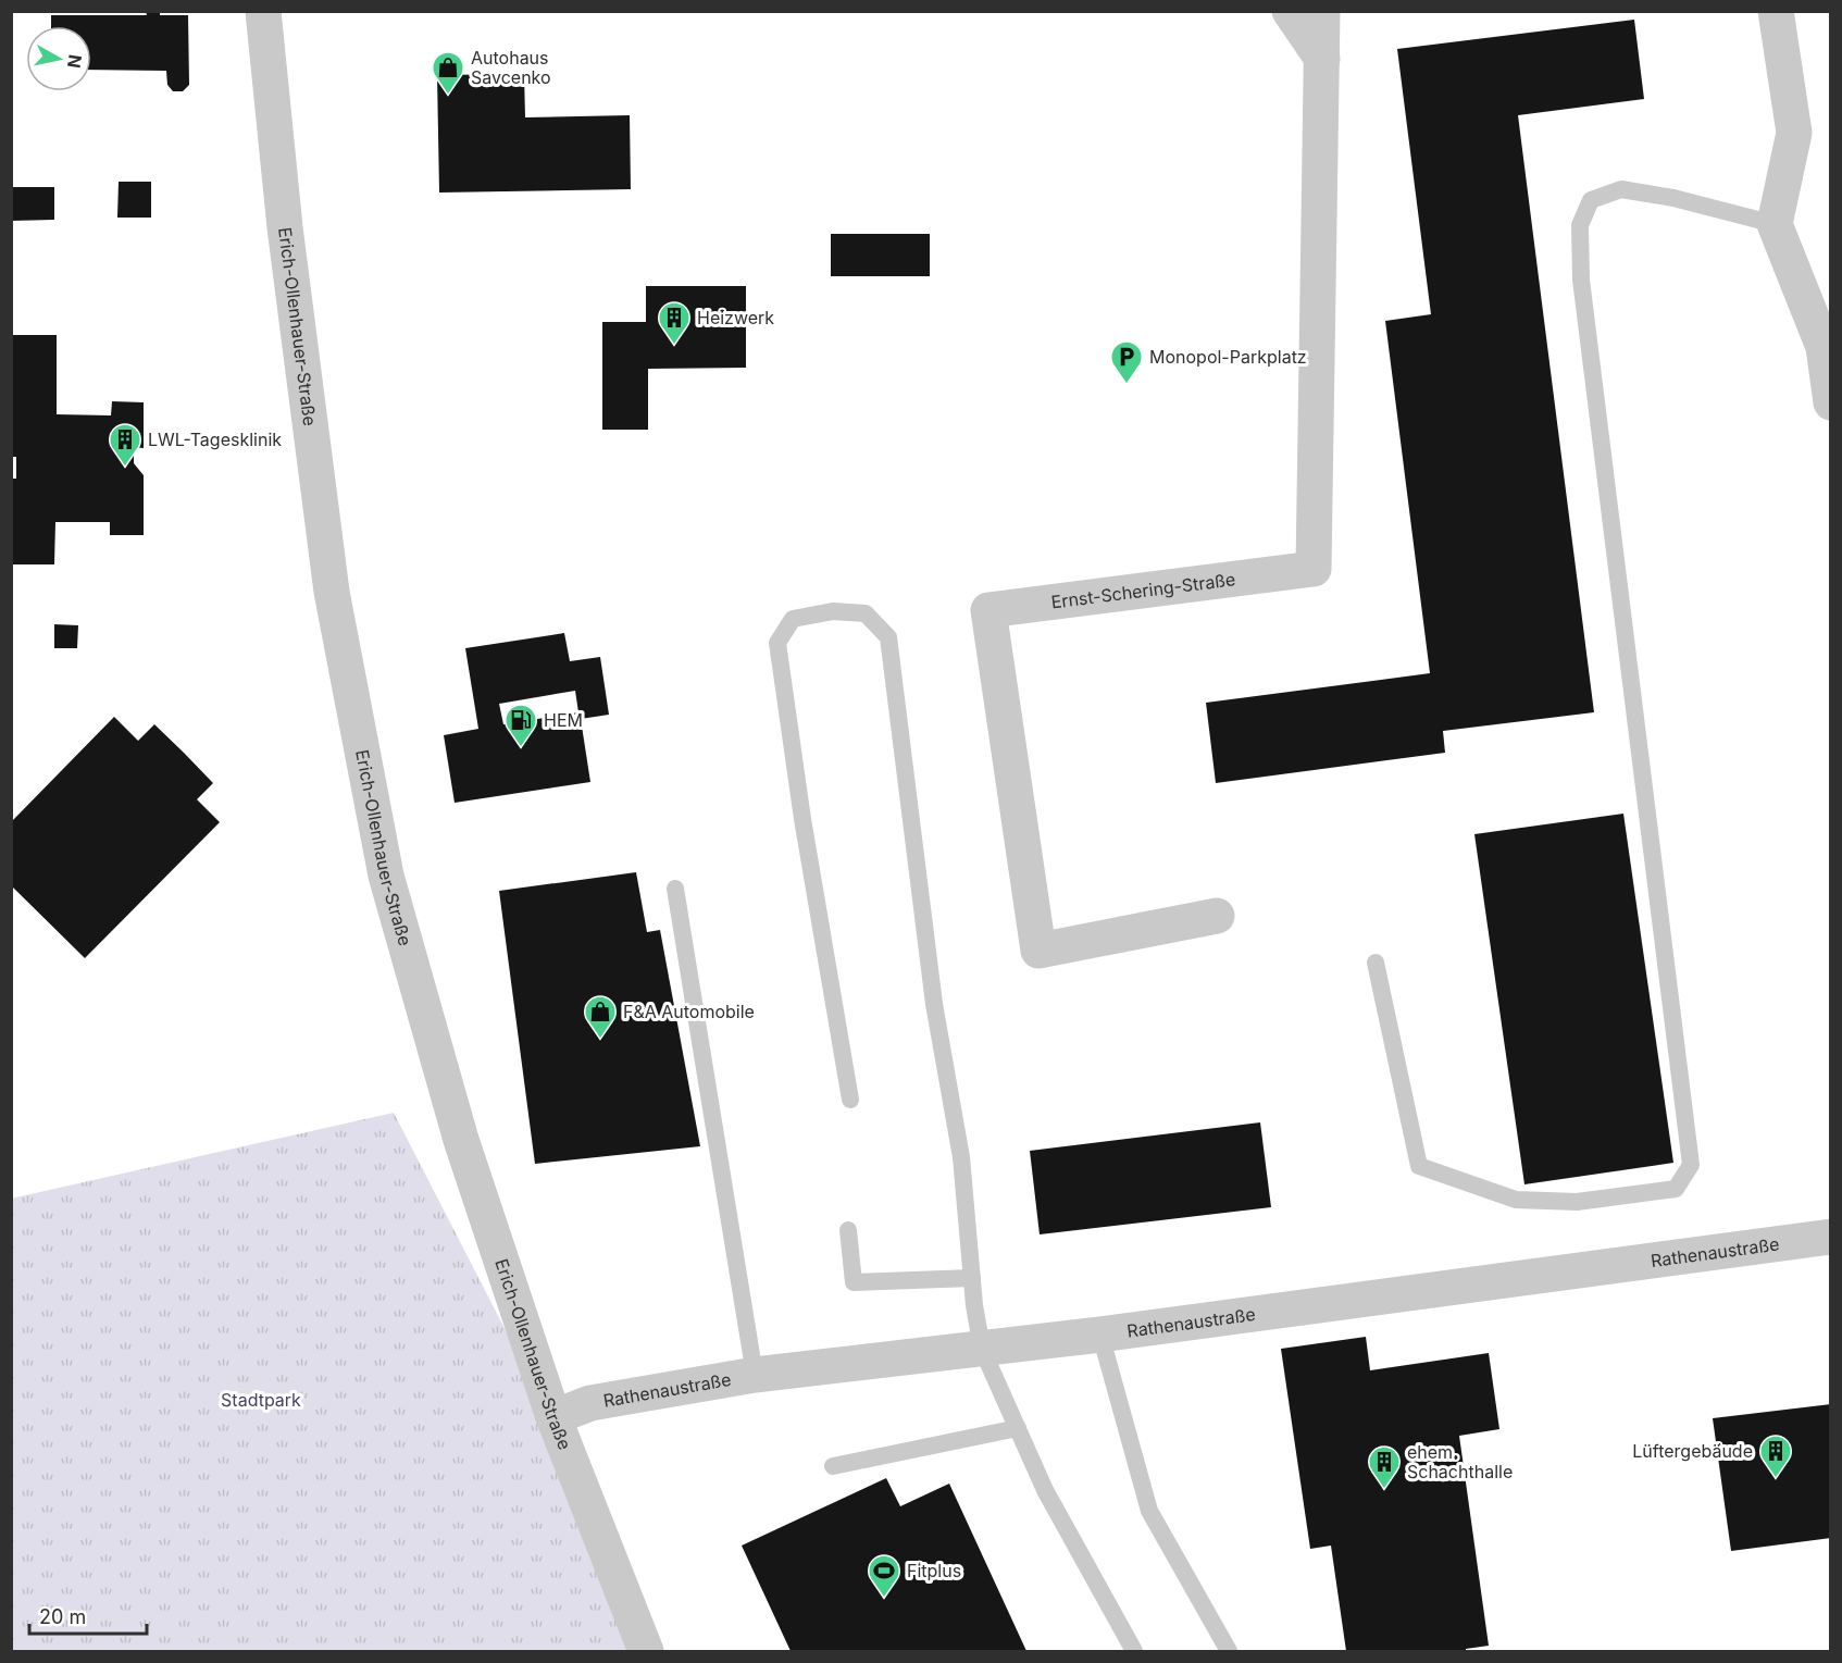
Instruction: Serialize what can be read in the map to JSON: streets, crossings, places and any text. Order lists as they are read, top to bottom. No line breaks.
{"streets":{"street":["Erich-Ollenhauer-Straße","Ernst-Schering-Straße","Rathenaustraße"]},"crossings":[["Erich-Ollenhauer-Straße","Rathenaustraße"]],"parks":["Stadtpark"],"places":{"shop":["Autohaus Savcenko","F&A Automobile"],"building":["Heizwerk","LWL-Tagesklinik","Lüftergebäude","ehem. Schachthalle"],"parking":["Monopol-Parkplatz"],"fuel station":["HEM"],"sports":["Fitplus"]},"scale_bar":"20 m","north":"right"}
